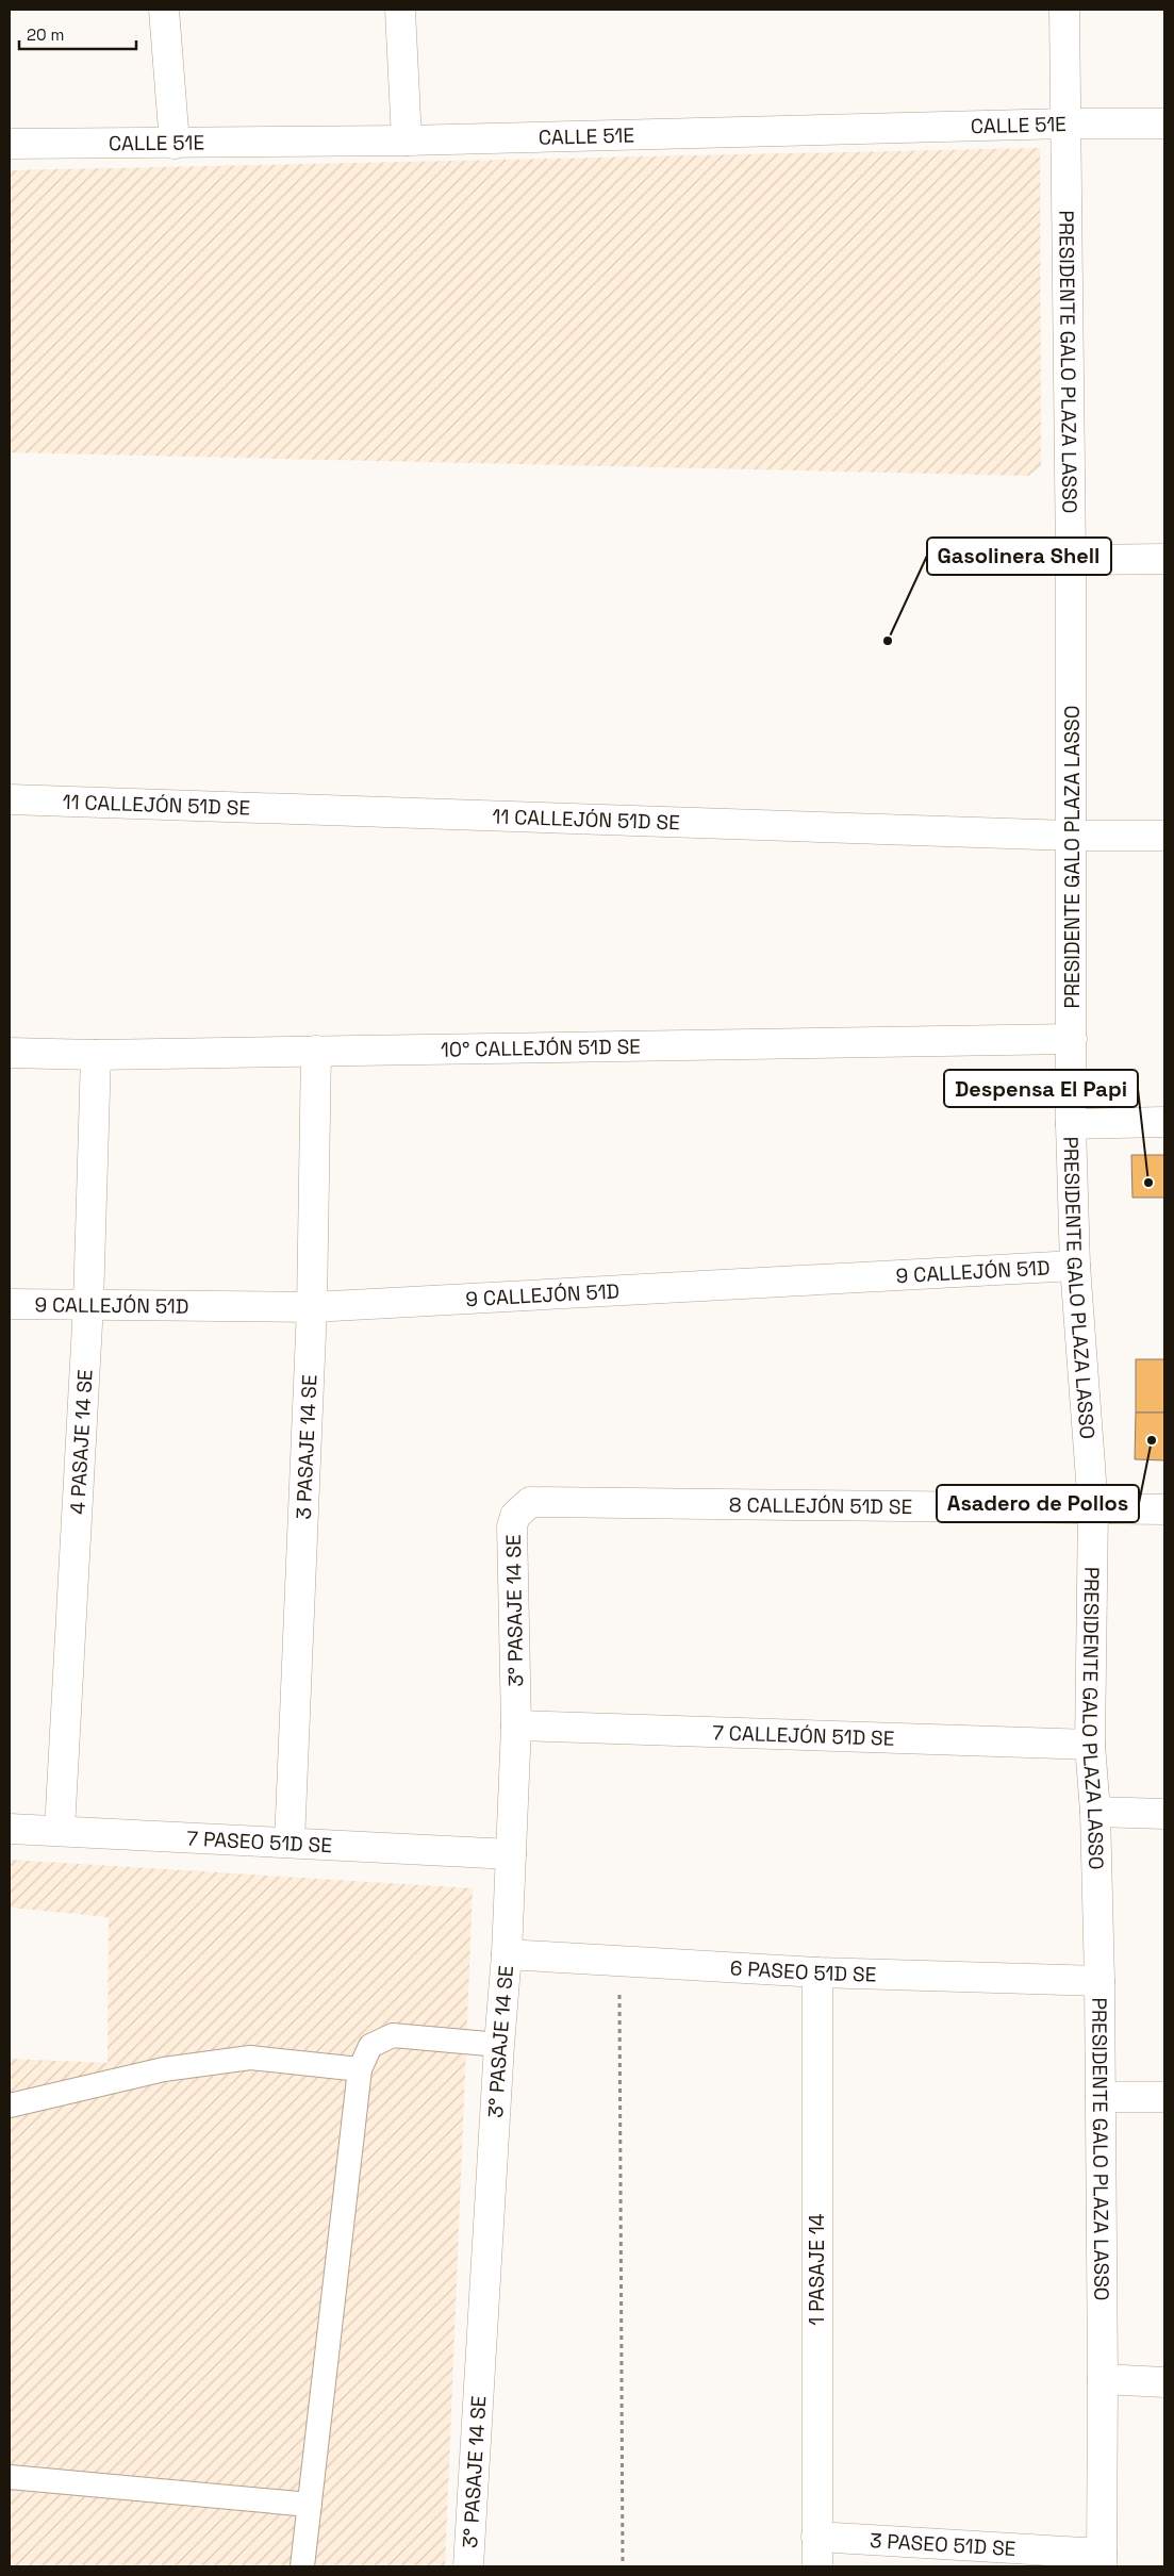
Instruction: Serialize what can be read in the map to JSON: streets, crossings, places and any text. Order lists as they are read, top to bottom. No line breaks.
{"streets":{"street":["CALLE 51E","PRESIDENTE GALO PLAZA LASSO","11 CALLEJÓN 51D SE","10° CALLEJÓN 51D SE","9 CALLEJÓN 51D","4 PASAJE 14 SE","3 PASAJE 14 SE","8 CALLEJÓN 51D SE","3° PASAJE 14 SE","7 CALLEJÓN 51D SE","7 PASEO 51D SE","6 PASEO 51D SE","1 PASAJE 14","3 PASEO 51D SE"]},"crossings":[["CALLE 51E","PRESIDENTE GALO PLAZA LASSO"],["PRESIDENTE GALO PLAZA LASSO","11 CALLEJÓN 51D SE"],["PRESIDENTE GALO PLAZA LASSO","10° CALLEJÓN 51D SE"],["PRESIDENTE GALO PLAZA LASSO","9 CALLEJÓN 51D"],["PRESIDENTE GALO PLAZA LASSO","8 CALLEJÓN 51D SE"],["PRESIDENTE GALO PLAZA LASSO","7 CALLEJÓN 51D SE"],["PRESIDENTE GALO PLAZA LASSO","6 PASEO 51D SE"],["PRESIDENTE GALO PLAZA LASSO","3 PASEO 51D SE"],["10° CALLEJÓN 51D SE","4 PASAJE 14 SE"],["10° CALLEJÓN 51D SE","3 PASAJE 14 SE"],["9 CALLEJÓN 51D","4 PASAJE 14 SE"],["9 CALLEJÓN 51D","3 PASAJE 14 SE"],["4 PASAJE 14 SE","7 PASEO 51D SE"],["3 PASAJE 14 SE","7 PASEO 51D SE"],["8 CALLEJÓN 51D SE","3° PASAJE 14 SE"],["3° PASAJE 14 SE","7 CALLEJÓN 51D SE"],["3° PASAJE 14 SE","7 PASEO 51D SE"],["3° PASAJE 14 SE","6 PASEO 51D SE"],["6 PASEO 51D SE","1 PASAJE 14"],["1 PASAJE 14","3 PASEO 51D SE"]],"places":["Gasolinera Shell","Despensa El Papi","Asadero de Pollos"],"scale_bar":"20 m"}
